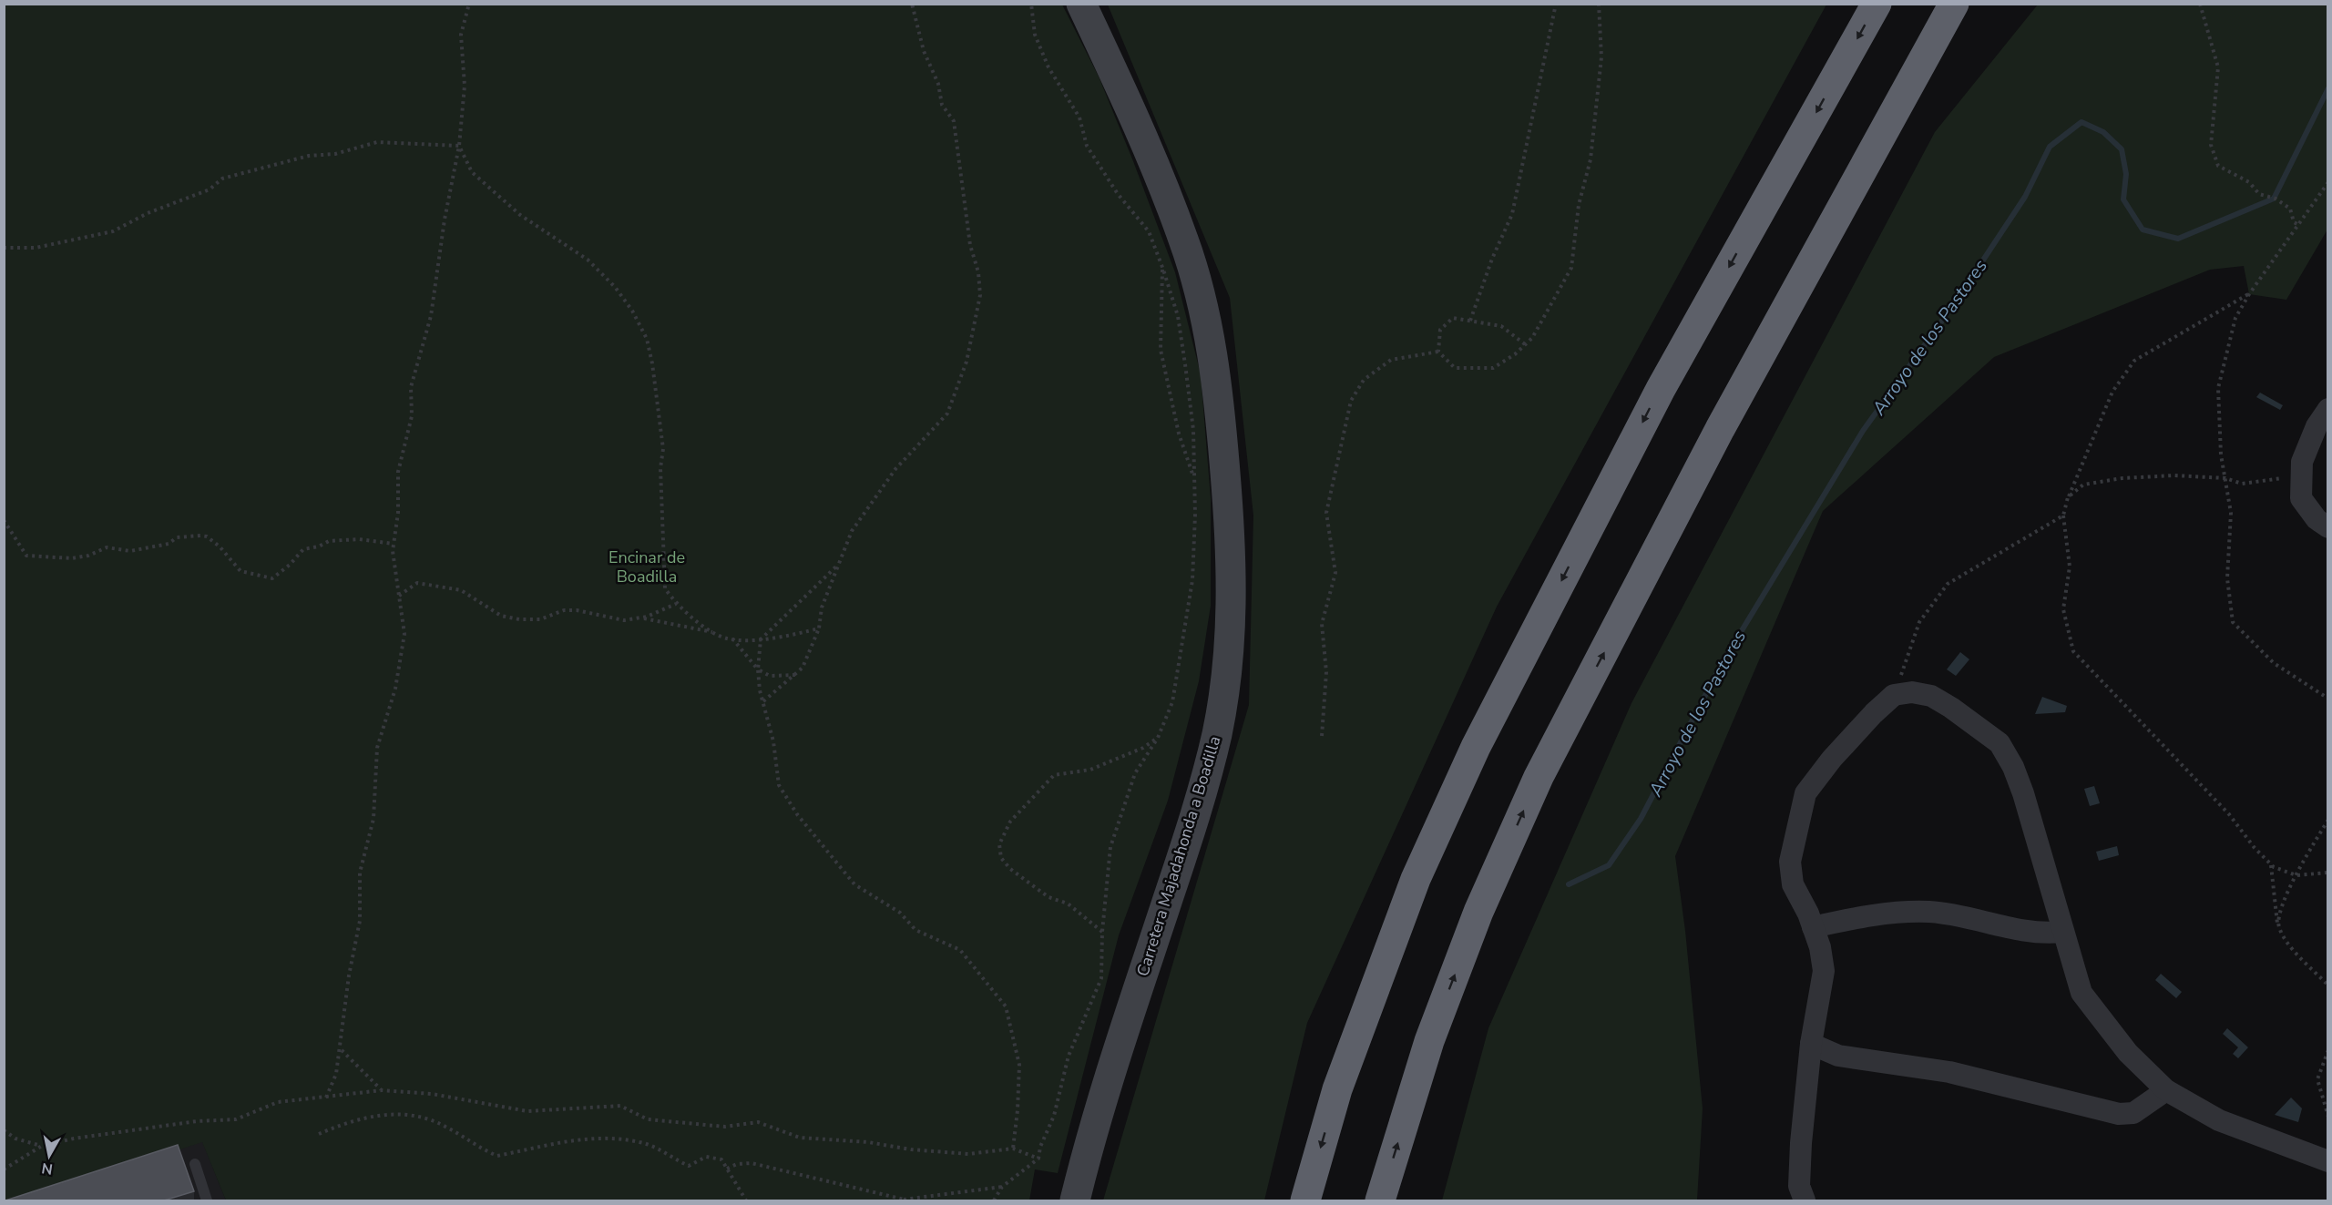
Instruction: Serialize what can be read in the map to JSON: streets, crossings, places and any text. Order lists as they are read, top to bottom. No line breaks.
{"streets":{"street":["Carretera Majadahonda a Boadilla"]},"water":["Arroyo de los Pastores"],"parks":["Encinar de Boadilla"],"north":"bottom"}
